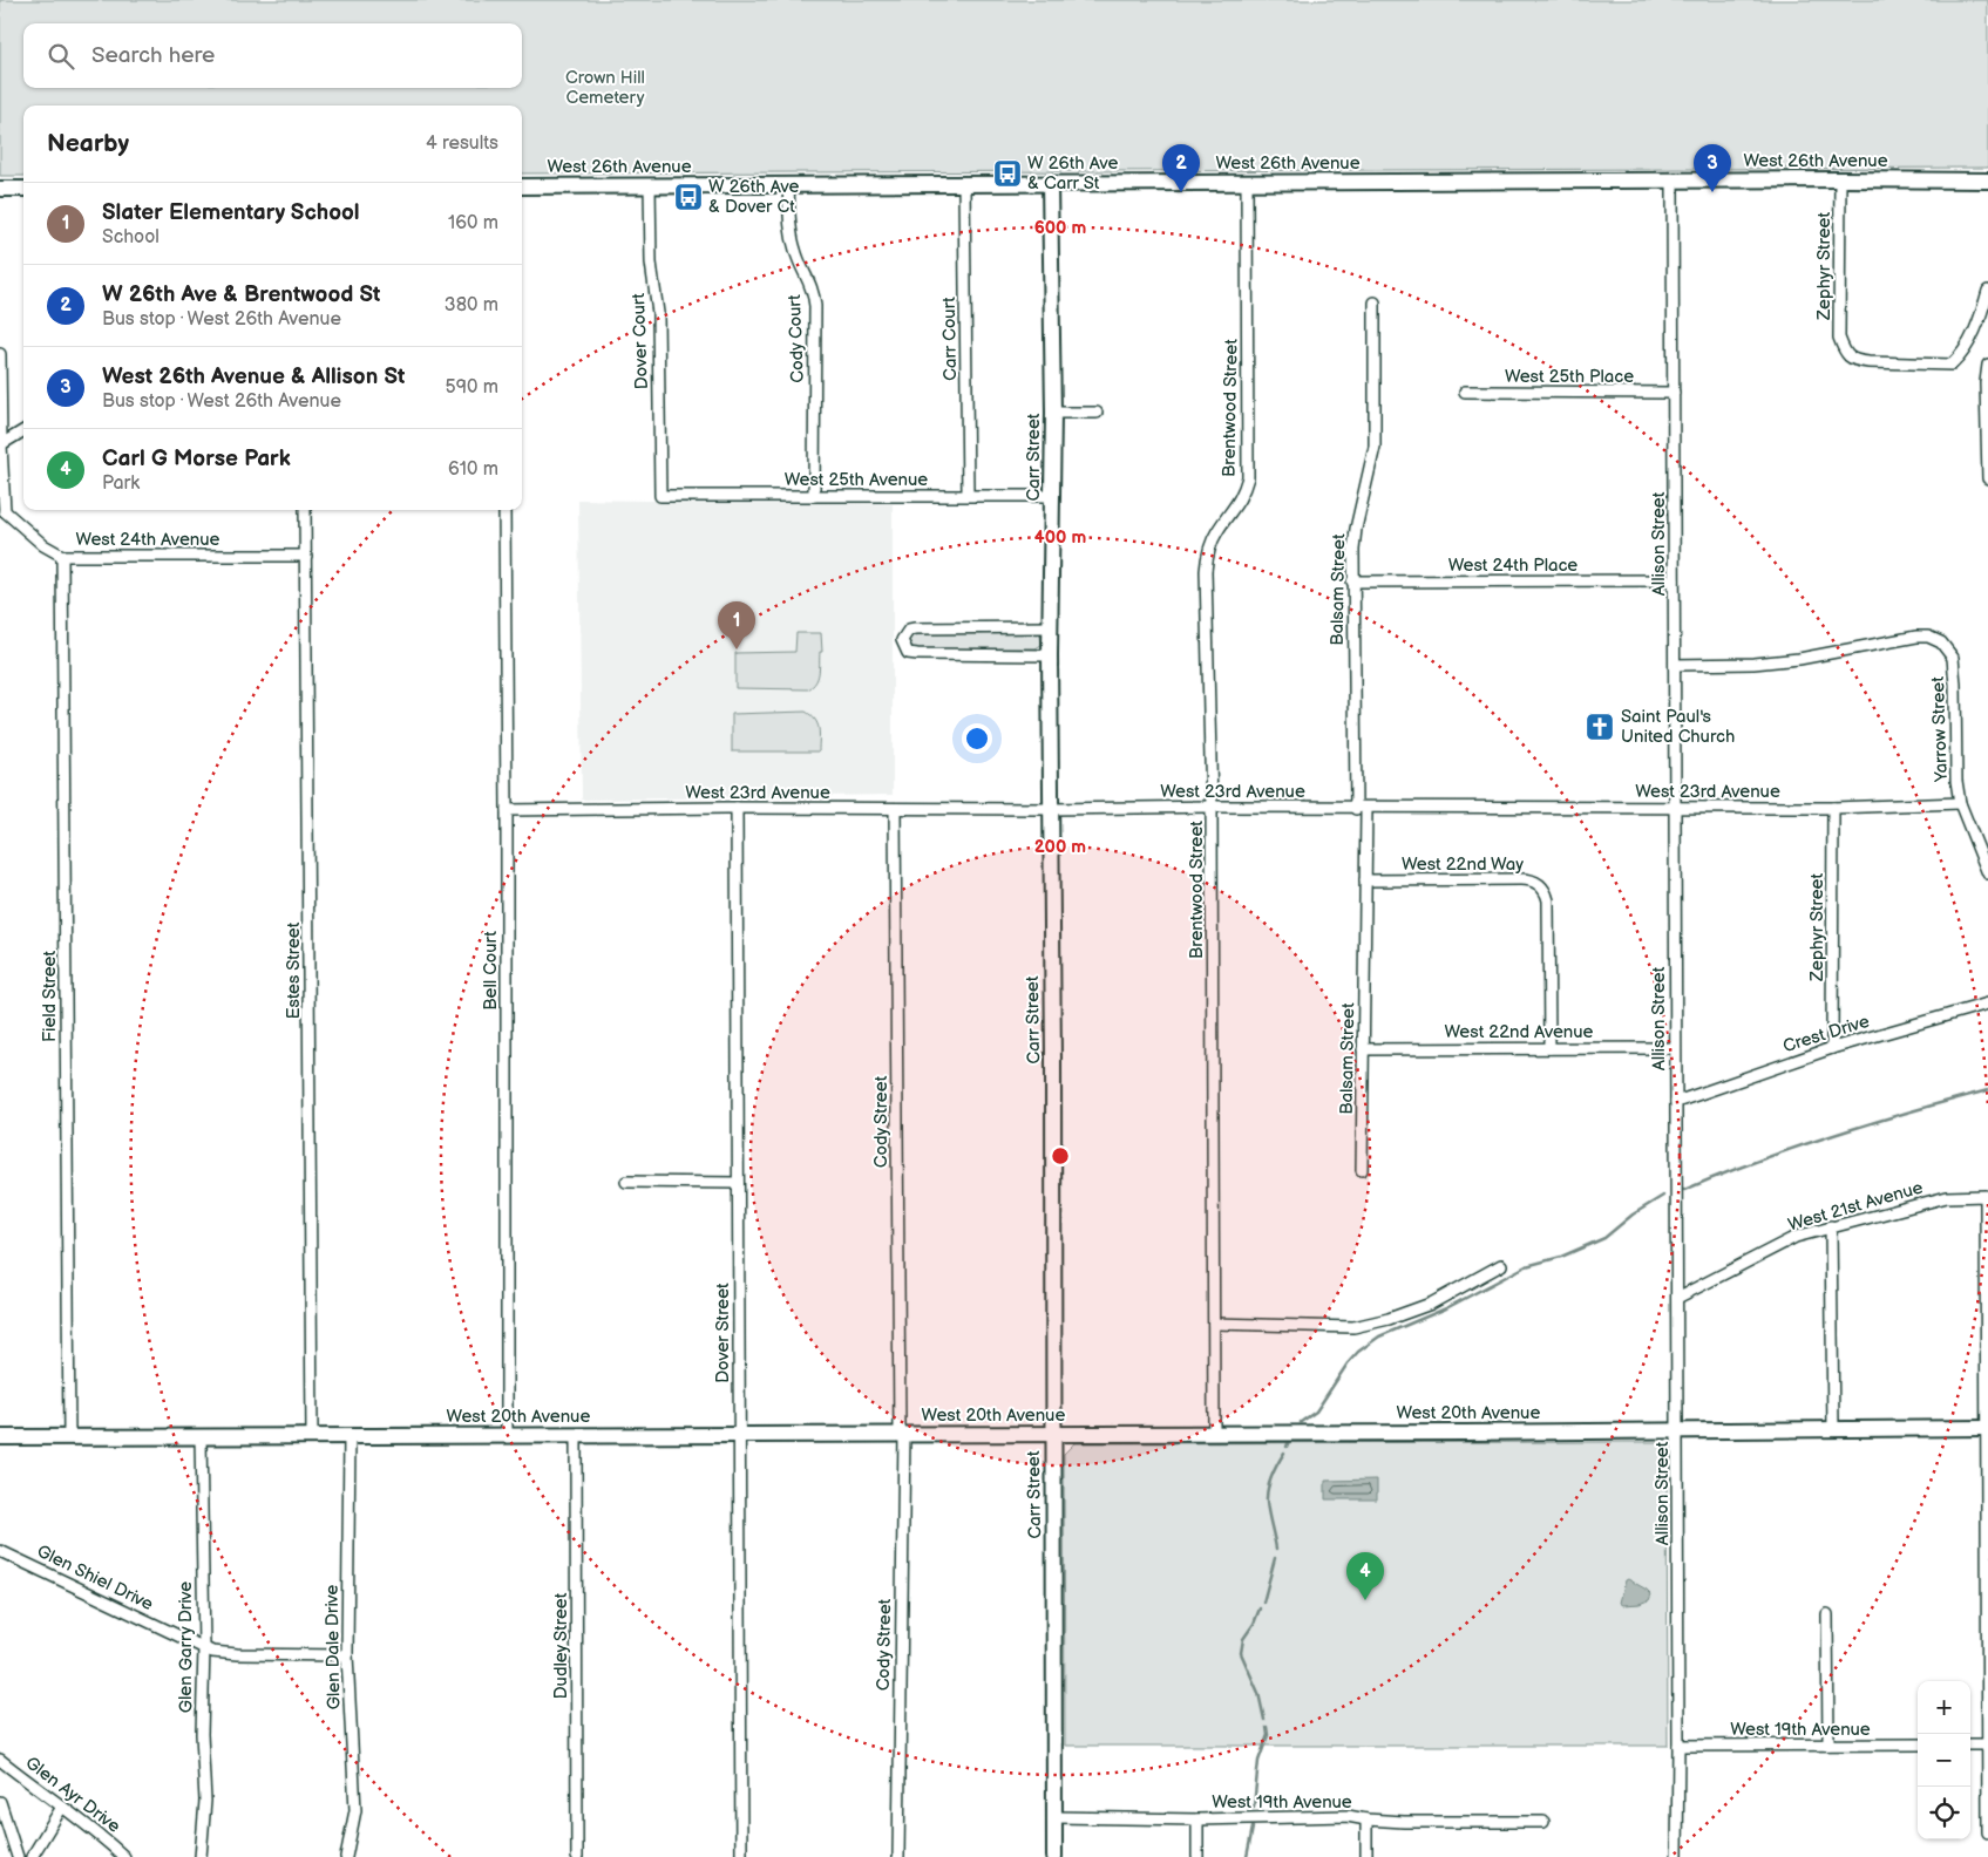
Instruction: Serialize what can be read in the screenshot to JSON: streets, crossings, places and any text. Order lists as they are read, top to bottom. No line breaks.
{"streets":{"street":["West 26th Avenue","Zephyr Street","Cody Court","Carr Court","Dover Court","West 25th Place","Brentwood Street","Carr Street","West 25th Avenue","West 24th Avenue","Allison Street","West 24th Place","Balsam Street","Yarrow Street","West 23rd Avenue","West 22nd Way","Estes Street","Bell Court","Field Street","West 22nd Avenue","Crest Drive","Cody Street","West 21st Avenue","Dover Street","West 20th Avenue","Glen Shiel Drive","Dudley Street","Glen Garry Drive","Glen Dale Drive","West 19th Avenue","Glen Ayr Drive"]},"crossings":[["West 26th Avenue","Zephyr Street"],["West 26th Avenue","Cody Court"],["West 26th Avenue","Carr Court"],["West 26th Avenue","Dover Court"],["West 26th Avenue","Brentwood Street"],["West 26th Avenue","Carr Street"],["West 26th Avenue","Allison Street"],["Zephyr Street","West 23rd Avenue"],["Zephyr Street","Crest Drive"],["Cody Court","West 25th Avenue"],["Carr Court","West 25th Avenue"],["Dover Court","West 25th Avenue"],["West 25th Place","Allison Street"],["Brentwood Street","West 23rd Avenue"],["Brentwood Street","West 20th Avenue"],["Carr Street","West 25th Avenue"],["Carr Street","West 23rd Avenue"],["Carr Street","West 20th Avenue"],["Carr Street","West 19th Avenue"],["West 24th Avenue","Estes Street"],["West 24th Avenue","Field Street"],["Allison Street","West 24th Place"],["Allison Street","Yarrow Street"],["Allison Street","West 23rd Avenue"],["Allison Street","West 22nd Avenue"],["Allison Street","Crest Drive"],["Allison Street","West 21st Avenue"],["Allison Street","West 20th Avenue"],["Allison Street","West 19th Avenue"],["West 24th Place","Balsam Street"],["Balsam Street","West 23rd Avenue"],["Balsam Street","West 22nd Way"],["Balsam Street","West 22nd Avenue"],["Yarrow Street","West 23rd Avenue"],["West 23rd Avenue","Bell Court"],["West 23rd Avenue","Cody Street"],["West 23rd Avenue","Dover Street"],["West 22nd Way","West 22nd Avenue"],["Estes Street","West 20th Avenue"],["Bell Court","West 20th Avenue"],["Field Street","West 20th Avenue"],["Cody Street","West 20th Avenue"],["West 21st Avenue","West 20th Avenue"],["Dover Street","West 20th Avenue"],["West 20th Avenue","Dudley Street"],["West 20th Avenue","Glen Garry Drive"],["West 20th Avenue","Glen Dale Drive"],["Glen Shiel Drive","Glen Garry Drive"],["Glen Shiel Drive","Glen Dale Drive"]],"parks":["Crown Hill Cemetery"],"places":{"bus stop":["W 26th Ave & Carr St","W 26th Ave & Dover Ct"],"church":["Saint Paul's United Church"]},"page":{"search":"Search here","heading":["Nearby","4 results"],"pins":["2","3","1","4"],"list":[{"mark":"1","name":"Slater Elementary School","note":"School","value":"160 m"},{"mark":"2","name":"W 26th Ave & Brentwood St","note":"Bus stop · West 26th Avenue","value":"380 m"},{"mark":"3","name":"West 26th Avenue & Allison St","note":"Bus stop · West 26th Avenue","value":"590 m"},{"mark":"4","name":"Carl G Morse Park","note":"Park","value":"610 m"}],"map_buttons":["+","−"]},"rings":["600 m","400 m","200 m"]}
